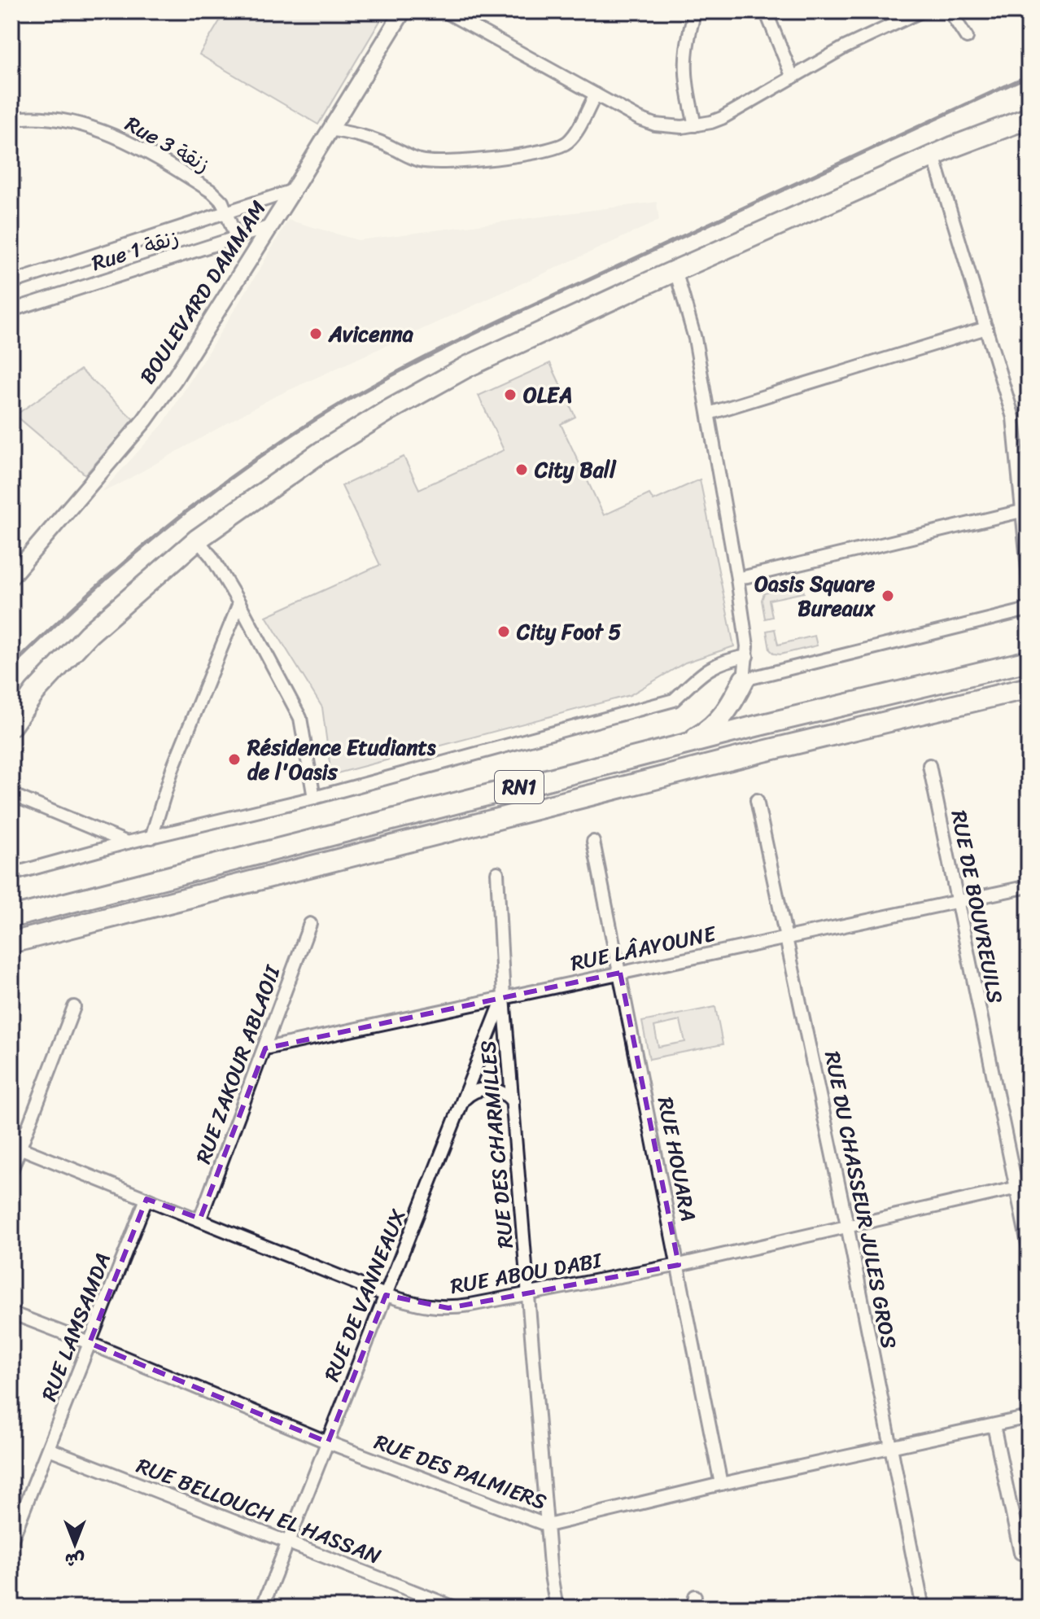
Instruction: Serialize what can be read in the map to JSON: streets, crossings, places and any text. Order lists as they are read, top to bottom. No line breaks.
{"streets":{"main road":["RN1"],"street":["Rue 3 زنقة","Rue 1 زنقة","BOULEVARD DAMMAM","RUE DE BOUVREUILS","RUE LÂAYOUNE","RUE ZAKOUR ABLAOII","RUE DES CHARMILLES","RUE HOUARA","RUE DU CHASSEUR JULES GROS","RUE ABOU DABI","RUE DE VANNEAUX","RUE LAMSAMDA","RUE DES PALMIERS","RUE BELLOUCH EL HASSAN"]},"crossings":[["Rue 3 زنقة","Rue 1 زنقة"],["Rue 1 زنقة","BOULEVARD DAMMAM"],["RUE DE BOUVREUILS","RUE LÂAYOUNE"],["RUE DE BOUVREUILS","RUE ABOU DABI"],["RUE LÂAYOUNE","RUE ZAKOUR ABLAOII"],["RUE LÂAYOUNE","RUE DES CHARMILLES"],["RUE LÂAYOUNE","RUE HOUARA"],["RUE LÂAYOUNE","RUE DU CHASSEUR JULES GROS"],["RUE LÂAYOUNE","RUE DE VANNEAUX"],["RUE ZAKOUR ABLAOII","RUE ABOU DABI"],["RUE DES CHARMILLES","RUE ABOU DABI"],["RUE DES CHARMILLES","RUE DE VANNEAUX"],["RUE DES CHARMILLES","RUE DES PALMIERS"],["RUE HOUARA","RUE ABOU DABI"],["RUE HOUARA","RUE DES PALMIERS"],["RUE DU CHASSEUR JULES GROS","RUE ABOU DABI"],["RUE DU CHASSEUR JULES GROS","RUE DES PALMIERS"],["RUE ABOU DABI","RUE DE VANNEAUX"],["RUE ABOU DABI","RUE LAMSAMDA"],["RUE DE VANNEAUX","RUE DES PALMIERS"],["RUE DE VANNEAUX","RUE BELLOUCH EL HASSAN"],["RUE LAMSAMDA","RUE DES PALMIERS"],["RUE LAMSAMDA","RUE BELLOUCH EL HASSAN"]],"places":["Avicenna","OLEA","City Ball","Oasis Square Bureaux","City Foot 5","Résidence Etudiants de l'Oasis"],"north":"bottom"}
